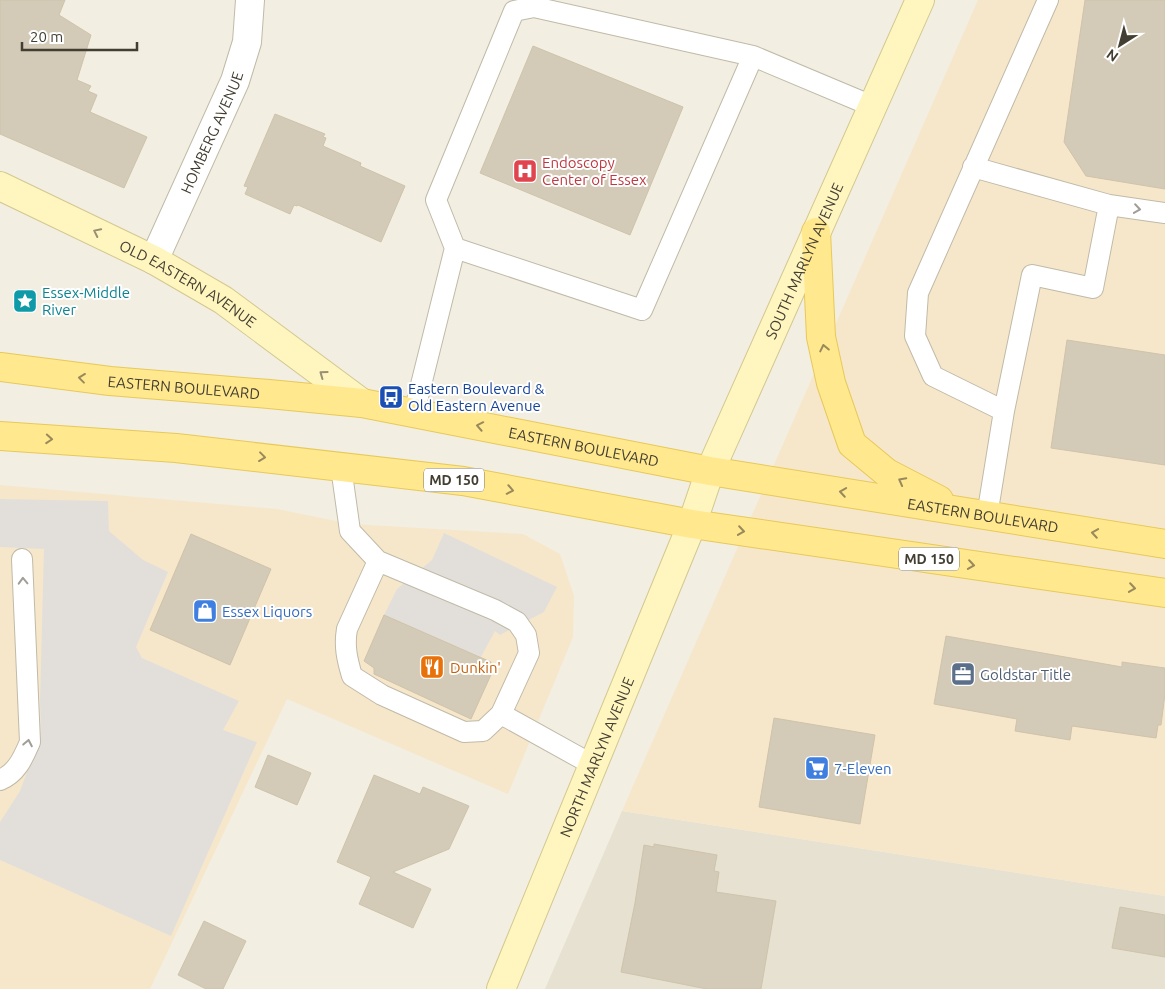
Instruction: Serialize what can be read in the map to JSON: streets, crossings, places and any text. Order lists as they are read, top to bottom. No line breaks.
{"streets":{"main road":["EASTERN BOULEVARD","MD 150"],"street":["HOMBERG AVENUE","SOUTH MARLYN AVENUE","OLD EASTERN AVENUE","NORTH MARLYN AVENUE"]},"crossings":[["HOMBERG AVENUE","OLD EASTERN AVENUE"],["SOUTH MARLYN AVENUE","EASTERN BOULEVARD"],["SOUTH MARLYN AVENUE","MD 150"],["SOUTH MARLYN AVENUE","NORTH MARLYN AVENUE"],["OLD EASTERN AVENUE","EASTERN BOULEVARD"],["MD 150","NORTH MARLYN AVENUE"]],"one_way":["OLD EASTERN AVENUE"],"places":{"hospital":["Endoscopy Center of Essex"],"place":["Essex-Middle River"],"bus stop":["Eastern Boulevard & Old Eastern Avenue"],"shop":["Essex Liquors"],"restaurant":["Dunkin'"],"office":["Goldstar Title"],"supermarket":["7-Eleven"]},"scale_bar":"20 m","north":"bottom left"}
